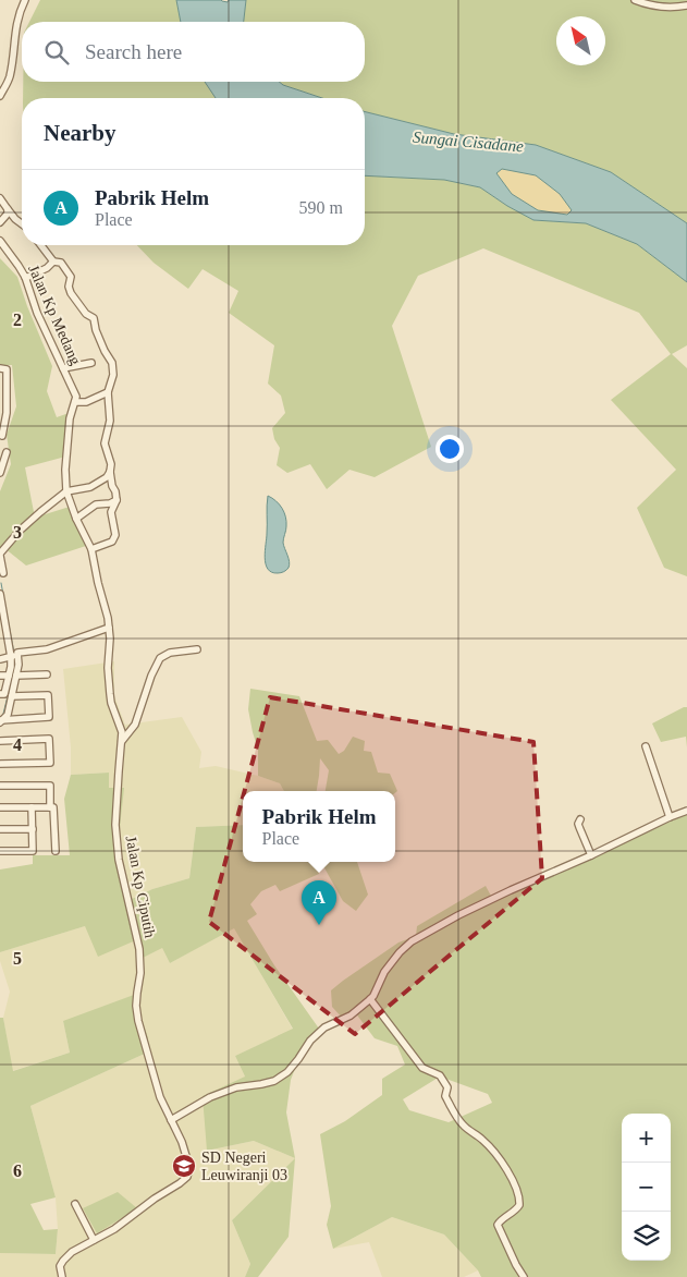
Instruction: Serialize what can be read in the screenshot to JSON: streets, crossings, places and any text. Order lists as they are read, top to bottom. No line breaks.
{"streets":{"street":["Jalan Kp Medang","Jalan Kp Ciputih"]},"crossings":[["Jalan Kp Medang","Jalan Kp Ciputih"]],"water":["Sungai Cisadane"],"places":{"school or university":["SD Negeri Leuwiranji 03"]},"north":"top left","page":{"search":"Search here","heading":"Nearby","list":[{"mark":"A","name":"Pabrik Helm","note":"Place","value":"590 m"}],"popup":["Pabrik Helm","Place"],"pins":"A","map_buttons":["+","−"]},"grid":{"rows":["2","3","4","5","6"]}}
